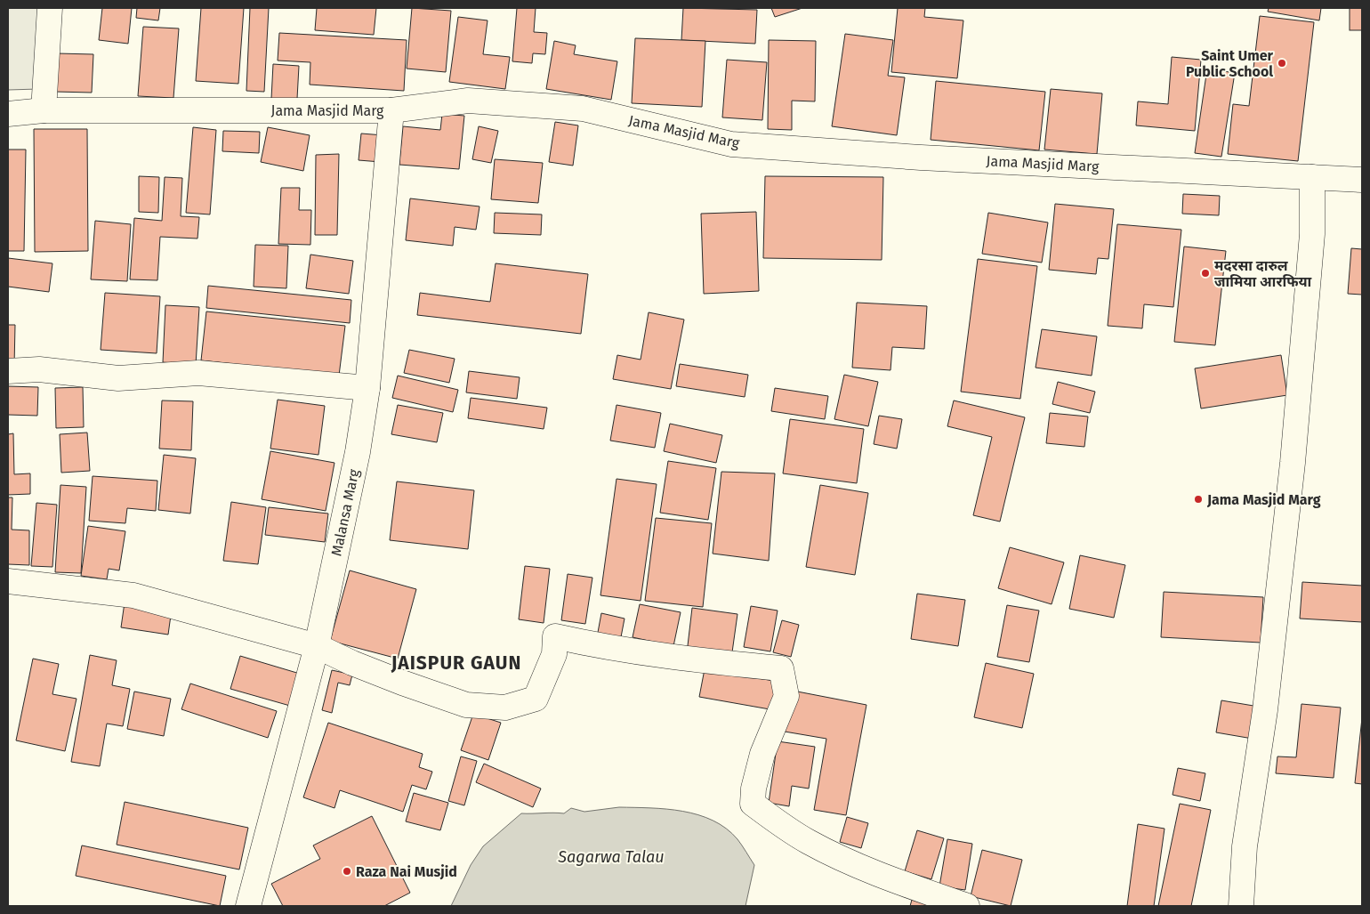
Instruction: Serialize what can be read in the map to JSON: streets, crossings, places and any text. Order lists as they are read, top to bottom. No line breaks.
{"streets":{"street":["Jama Masjid Marg","Malansa Marg"]},"crossings":[["Jama Masjid Marg","Malansa Marg"]],"districts":["JAISPUR GAUN"],"water":["Sagarwa Talau"],"places":["Saint Umer Public School","मदरसा दारुल जामिया आरफिया","Jama Masjid Marg","Raza Nai Musjid"]}
